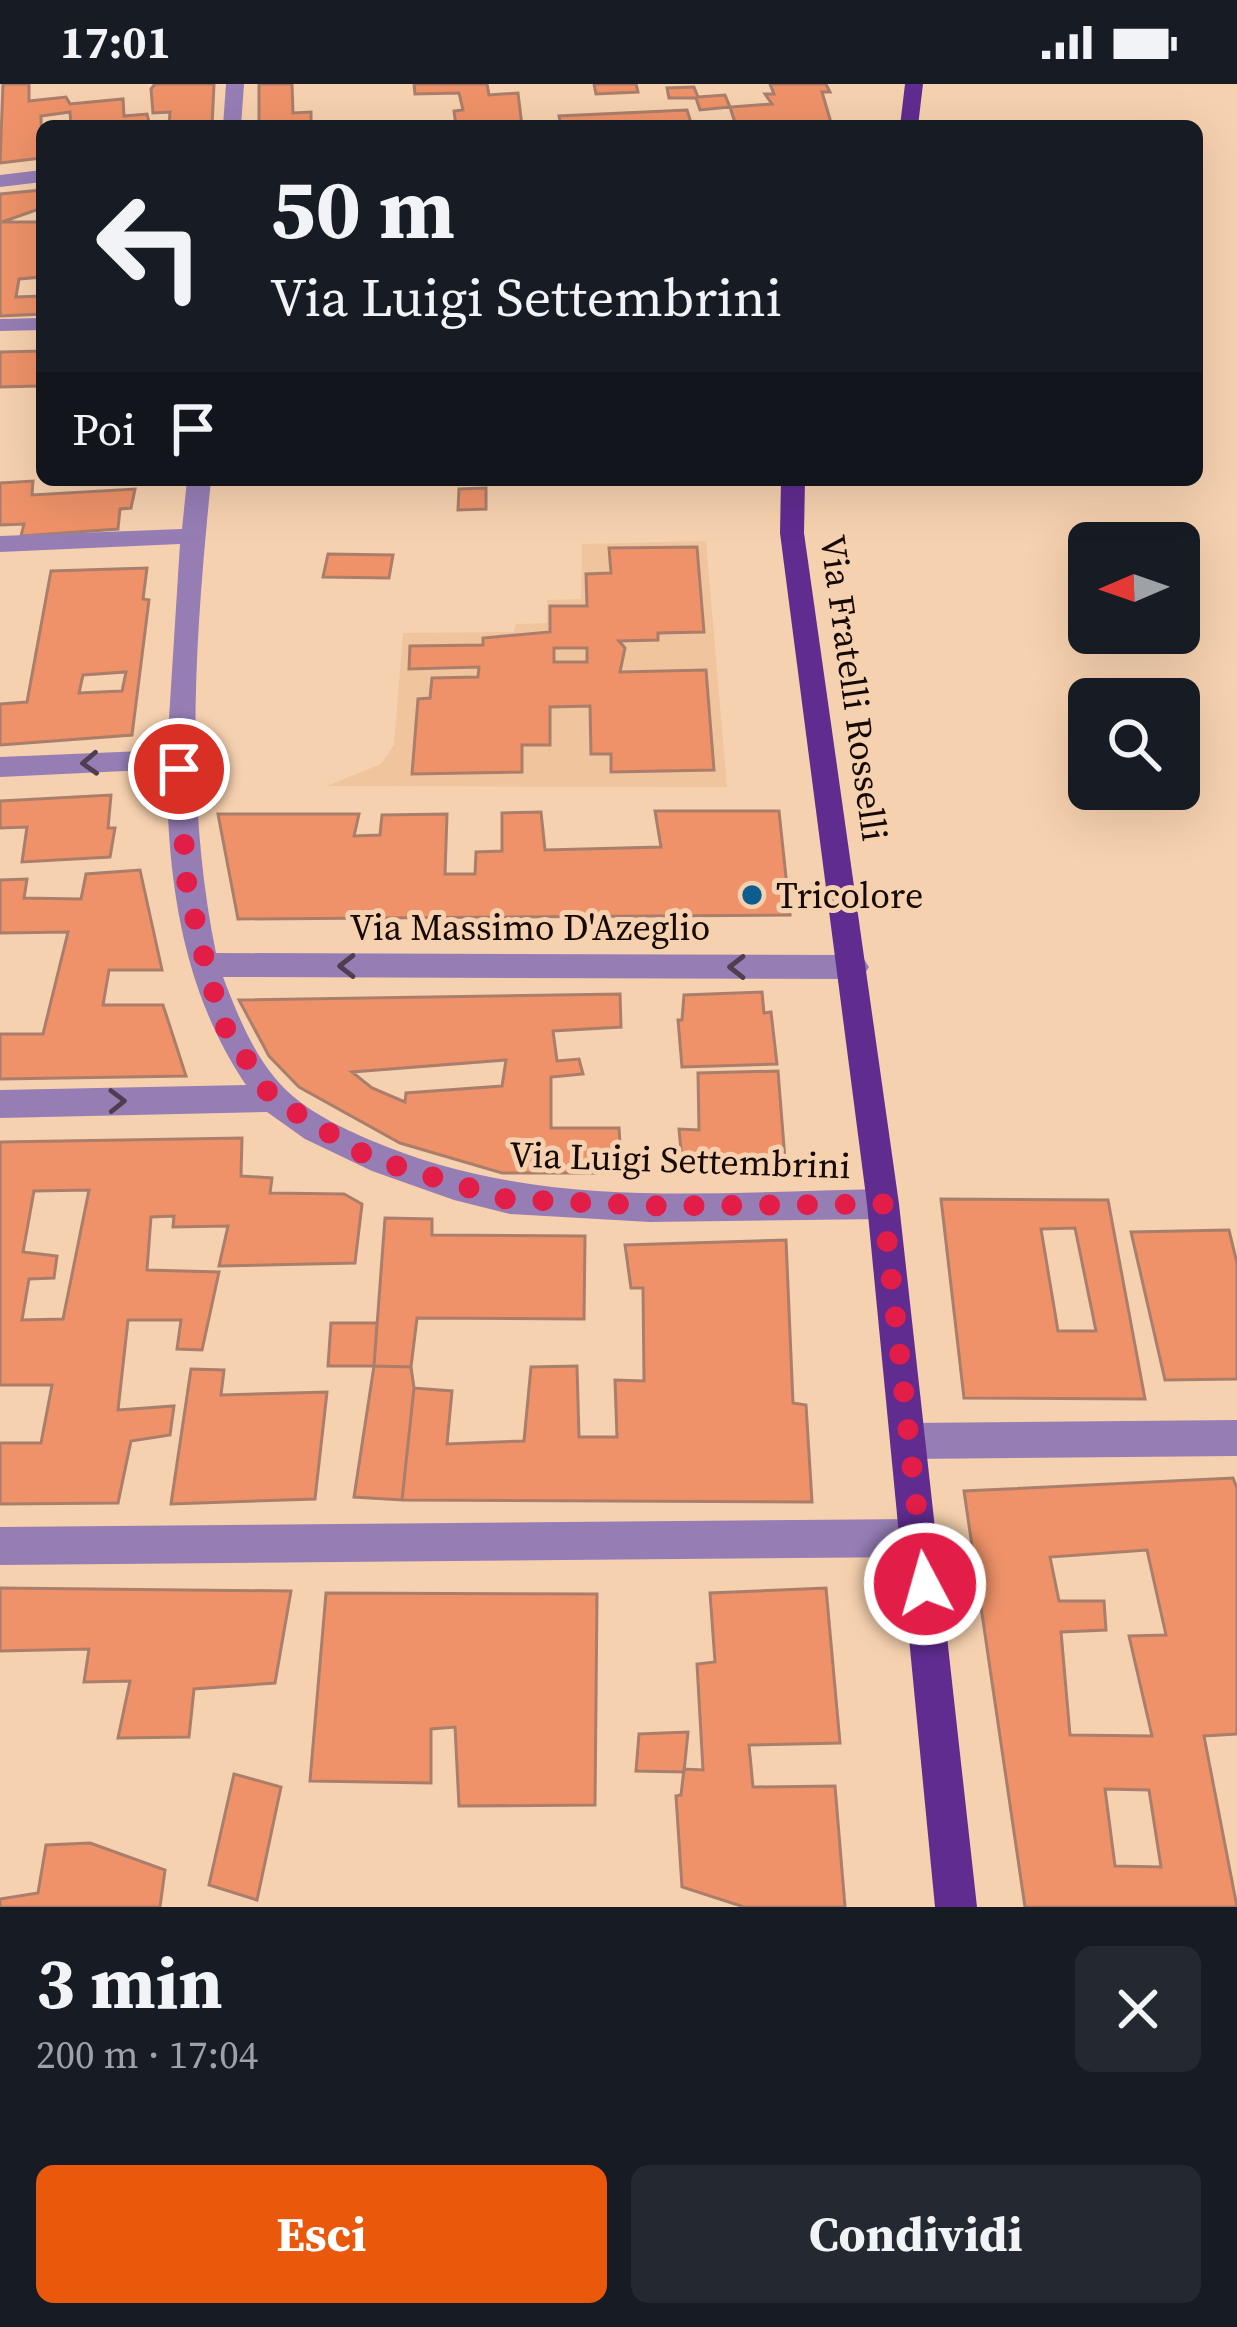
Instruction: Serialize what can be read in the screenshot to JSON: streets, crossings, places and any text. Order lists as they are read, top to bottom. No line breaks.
{"streets":{"main road":["Via Fratelli Rosselli"],"street":["Via Massimo D'Azeglio","Via Luigi Settembrini"]},"crossings":[["Via Fratelli Rosselli","Via Massimo D'Azeglio"],["Via Fratelli Rosselli","Via Luigi Settembrini"],["Via Massimo D'Azeglio","Via Luigi Settembrini"]],"one_way":["Via Massimo D'Azeglio"],"places":["Tricolore"],"north":"left","page":{"status":"17:01","turn":["50 m","Via Luigi Settembrini"],"then":"Poi","heading":["3 min","200 m · 17:04"],"buttons":["Esci","Condividi"]}}
